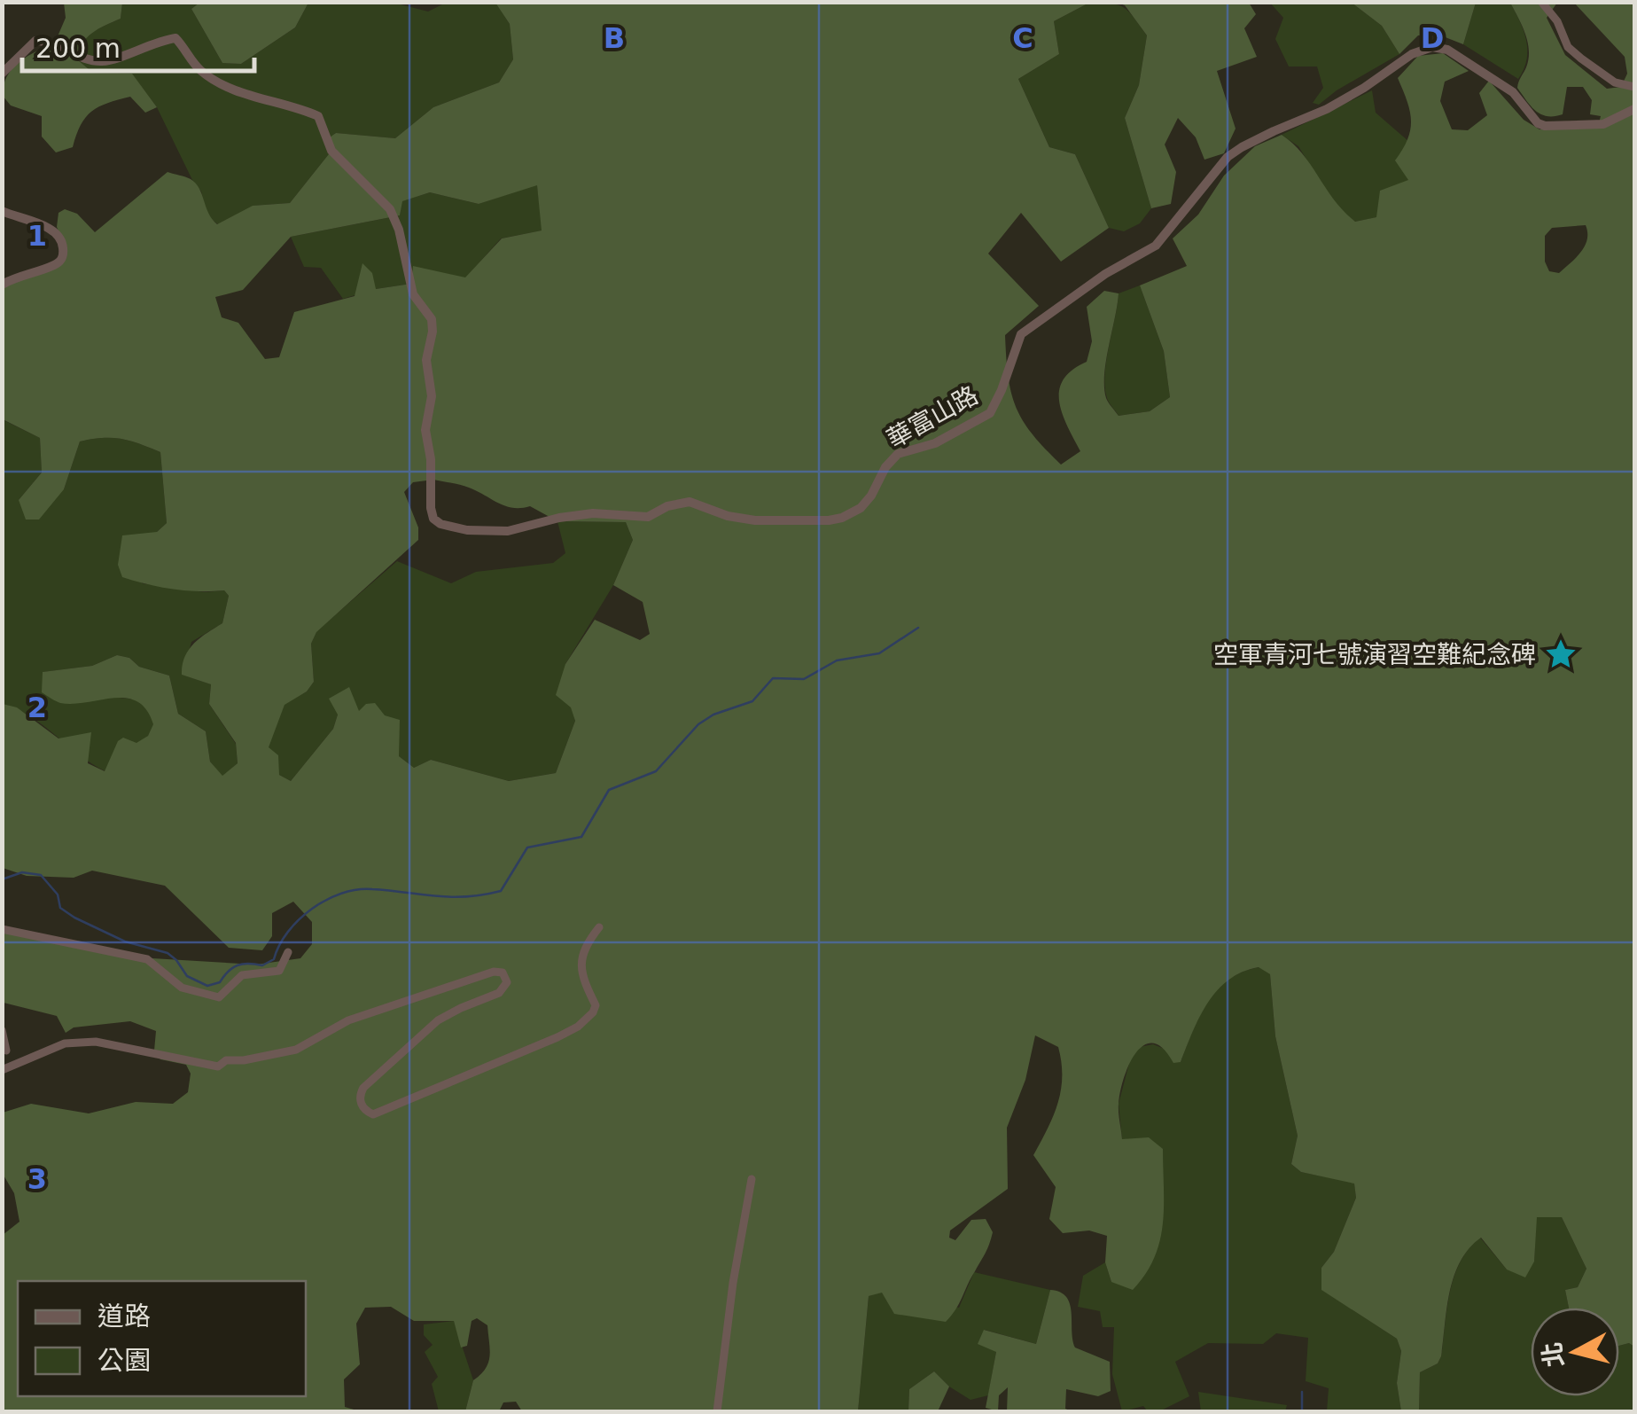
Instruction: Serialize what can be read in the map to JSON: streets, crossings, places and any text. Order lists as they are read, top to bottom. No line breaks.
{"streets":{"street":["華富山路"]},"places":{"place":["空軍青河七號演習空難紀念碑"]},"legend":["道路","公園"],"scale_bar":"200 m","north":"left","grid":{"columns":["B","C","D"],"rows":["1","2","3"]}}
